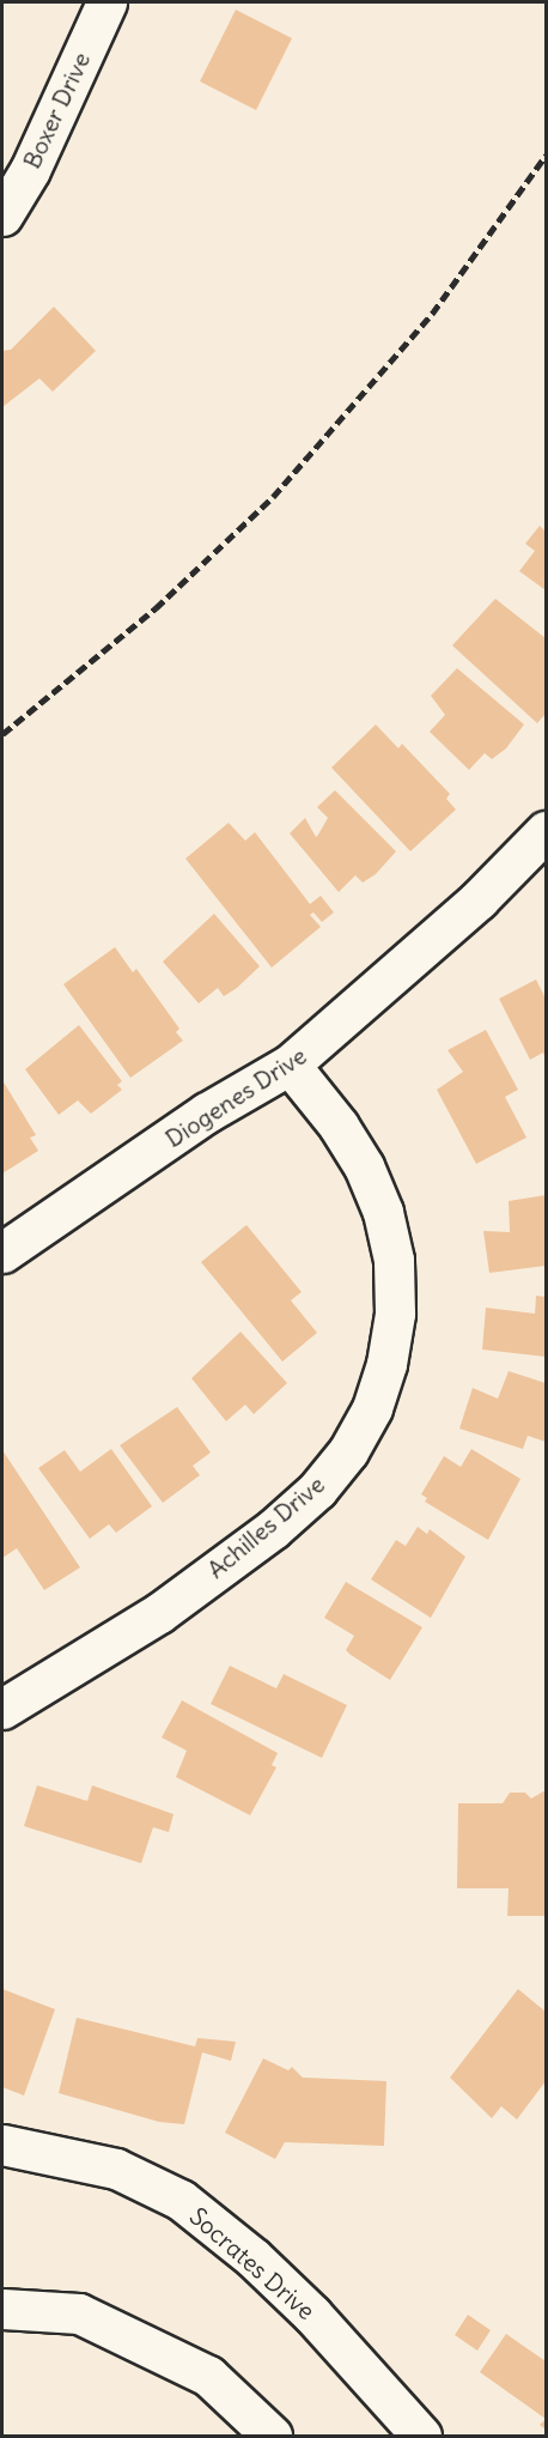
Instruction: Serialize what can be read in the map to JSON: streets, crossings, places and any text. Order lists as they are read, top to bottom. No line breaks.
{"streets":{"street":["Boxer Drive","Diogenes Drive","Achilles Drive","Socrates Drive"]},"crossings":[["Diogenes Drive","Achilles Drive"]]}
